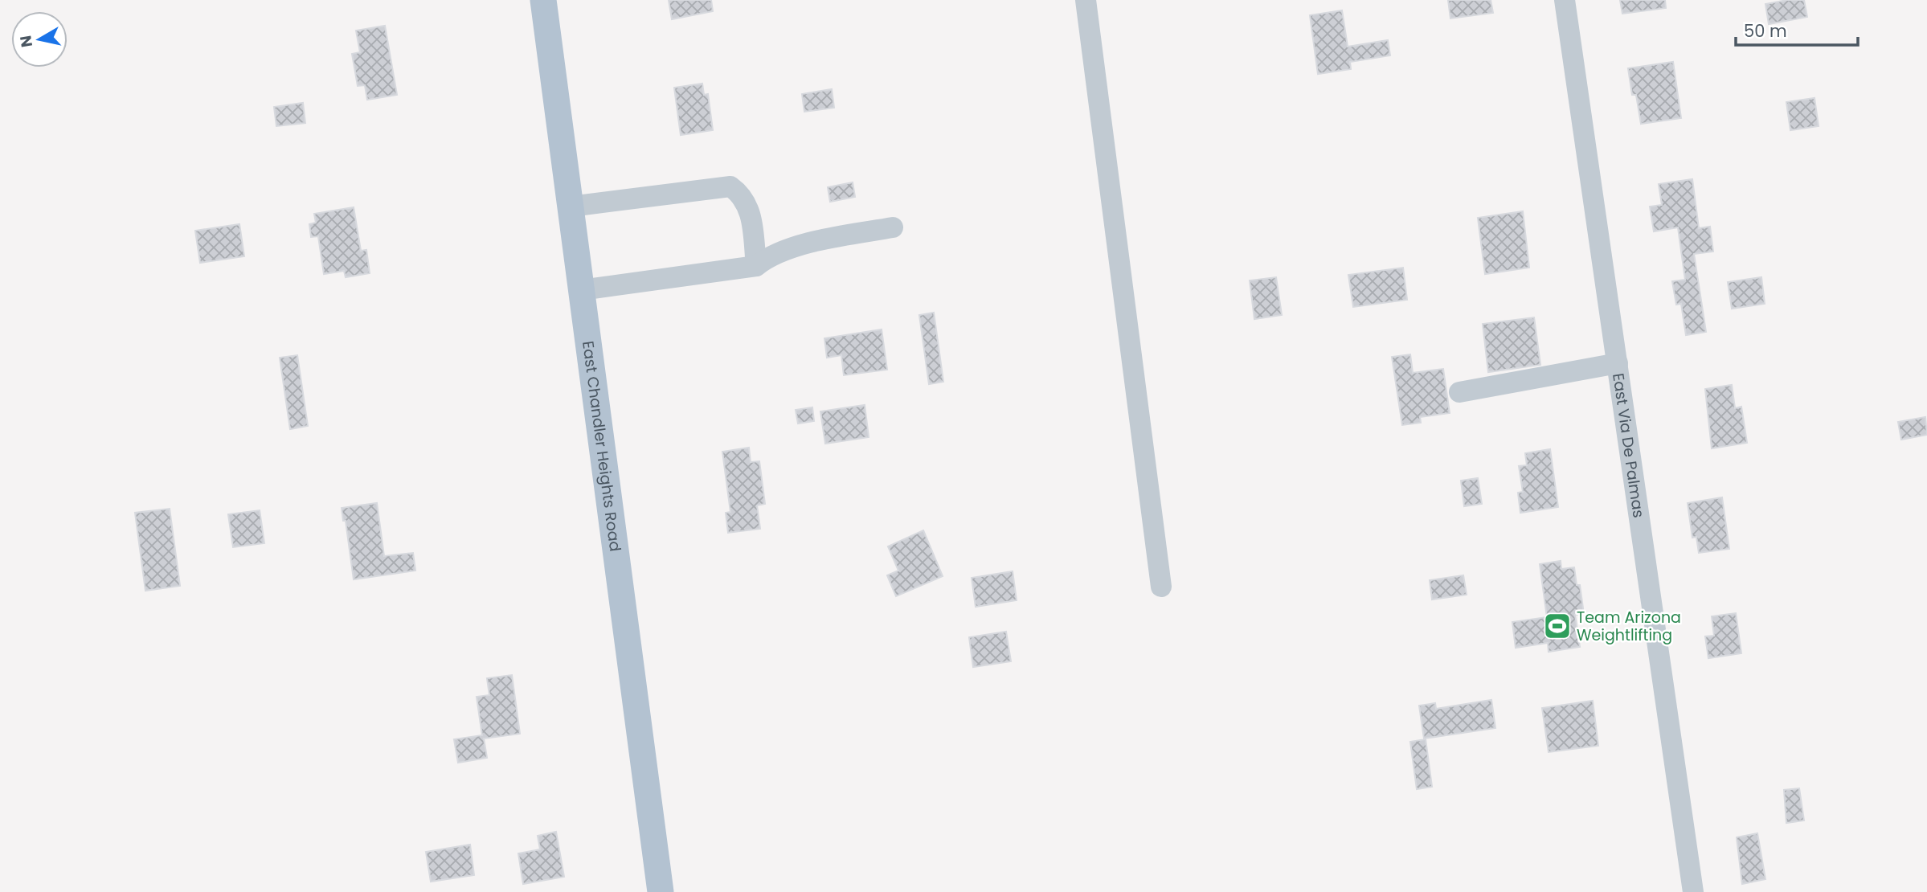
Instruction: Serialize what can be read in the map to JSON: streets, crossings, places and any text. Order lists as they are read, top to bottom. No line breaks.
{"streets":{"main road":["East Chandler Heights Road"],"street":["East Via De Palmas"]},"places":{"sports":["Team Arizona Weightlifting"]},"scale_bar":"50 m","north":"left"}
